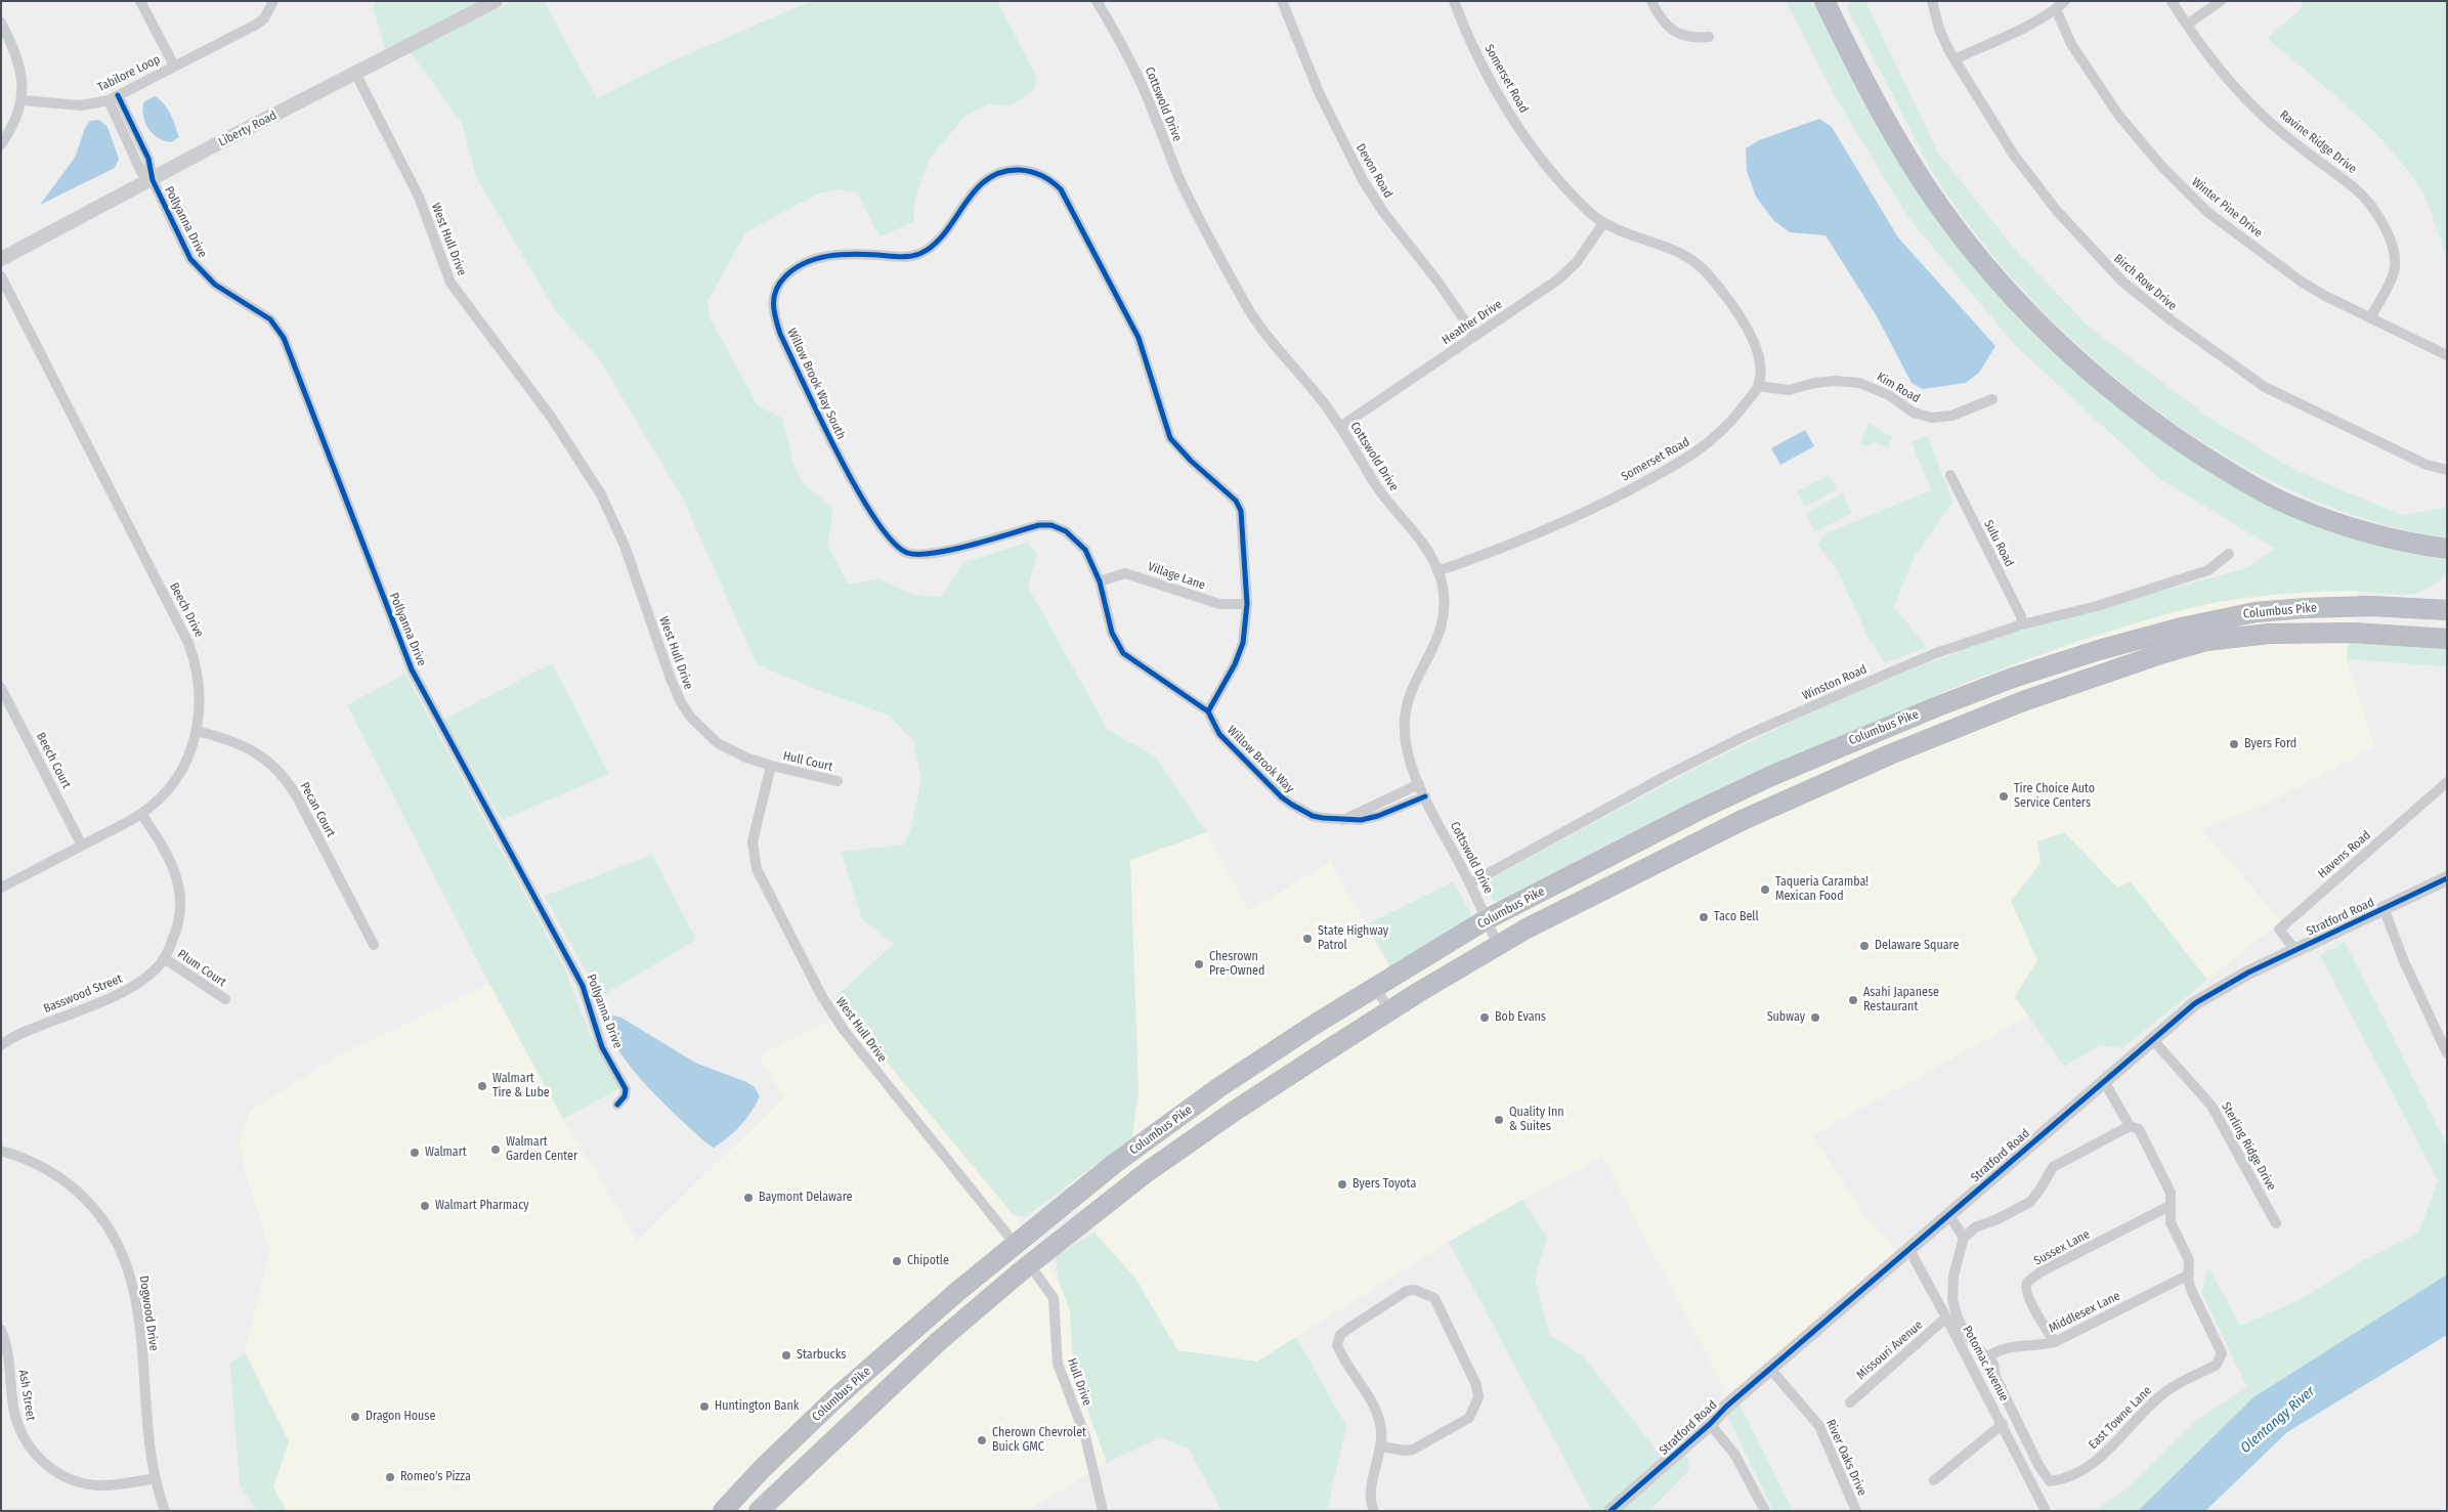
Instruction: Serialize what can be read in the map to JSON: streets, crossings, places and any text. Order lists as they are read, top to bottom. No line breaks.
{"streets":{"highway":["Columbus Pike"],"street":["Tabilore Loop","Somerset Road","Cottswold Drive","Liberty Road","Ravine Ridge Drive","Devon Road","Winter Pine Drive","Pollyanna Drive","West Hull Drive","Birch Row Drive","Heather Drive","Willow Brook Way South","Kim Road","Sulu Road","Village Lane","Beech Drive","Winston Road","Willow Brook Way","Beech Court","Hull Court","Pecan Court","Havens Road","Stratford Road","Plum Court","Basswood Street","Sterling Ridge Drive","Sussex Lane","Middlesex Lane","Dogwood Drive","Missouri Avenue","Potomac Avenue","Hull Drive","Ash Street","East Towne Lane","River Oaks Drive"]},"crossings":[["Somerset Road","Cottswold Drive"],["Somerset Road","Heather Drive"],["Somerset Road","Kim Road"],["Cottswold Drive","Heather Drive"],["Cottswold Drive","Columbus Pike"],["Cottswold Drive","Winston Road"],["Cottswold Drive","Willow Brook Way"],["Liberty Road","Pollyanna Drive"],["Liberty Road","West Hull Drive"],["Ravine Ridge Drive","Winter Pine Drive"],["Devon Road","Heather Drive"],["West Hull Drive","Columbus Pike"],["West Hull Drive","Hull Court"],["Willow Brook Way South","Village Lane"],["Willow Brook Way South","Willow Brook Way"],["Sulu Road","Winston Road"],["Beech Drive","Beech Court"],["Beech Drive","Pecan Court"],["Beech Drive","Basswood Street"],["Columbus Pike","Hull Drive"],["Havens Road","Stratford Road"],["Stratford Road","Sterling Ridge Drive"],["Stratford Road","Potomac Avenue"],["Stratford Road","River Oaks Drive"],["Plum Court","Basswood Street"],["Sussex Lane","Middlesex Lane"],["Middlesex Lane","East Towne Lane"],["Dogwood Drive","Ash Street"],["Missouri Avenue","Potomac Avenue"]],"water":["Olentangy River"],"places":["Byers Ford","Tire Choice Auto Service Centers","Taqueria Caramba! Mexican Food","Taco Bell","State Highway Patrol","Delaware Square","Chesrown Pre-Owned","Asahi Japanese Restaurant","Bob Evans","Subway","Walmart Tire & Lube","Quality Inn & Suites","Walmart Garden Center","Walmart","Byers Toyota","Baymont Delaware","Walmart Pharmacy","Chipotle","Starbucks","Huntington Bank","Dragon House","Cherown Chevrolet Buick GMC","Romeo's Pizza"]}
